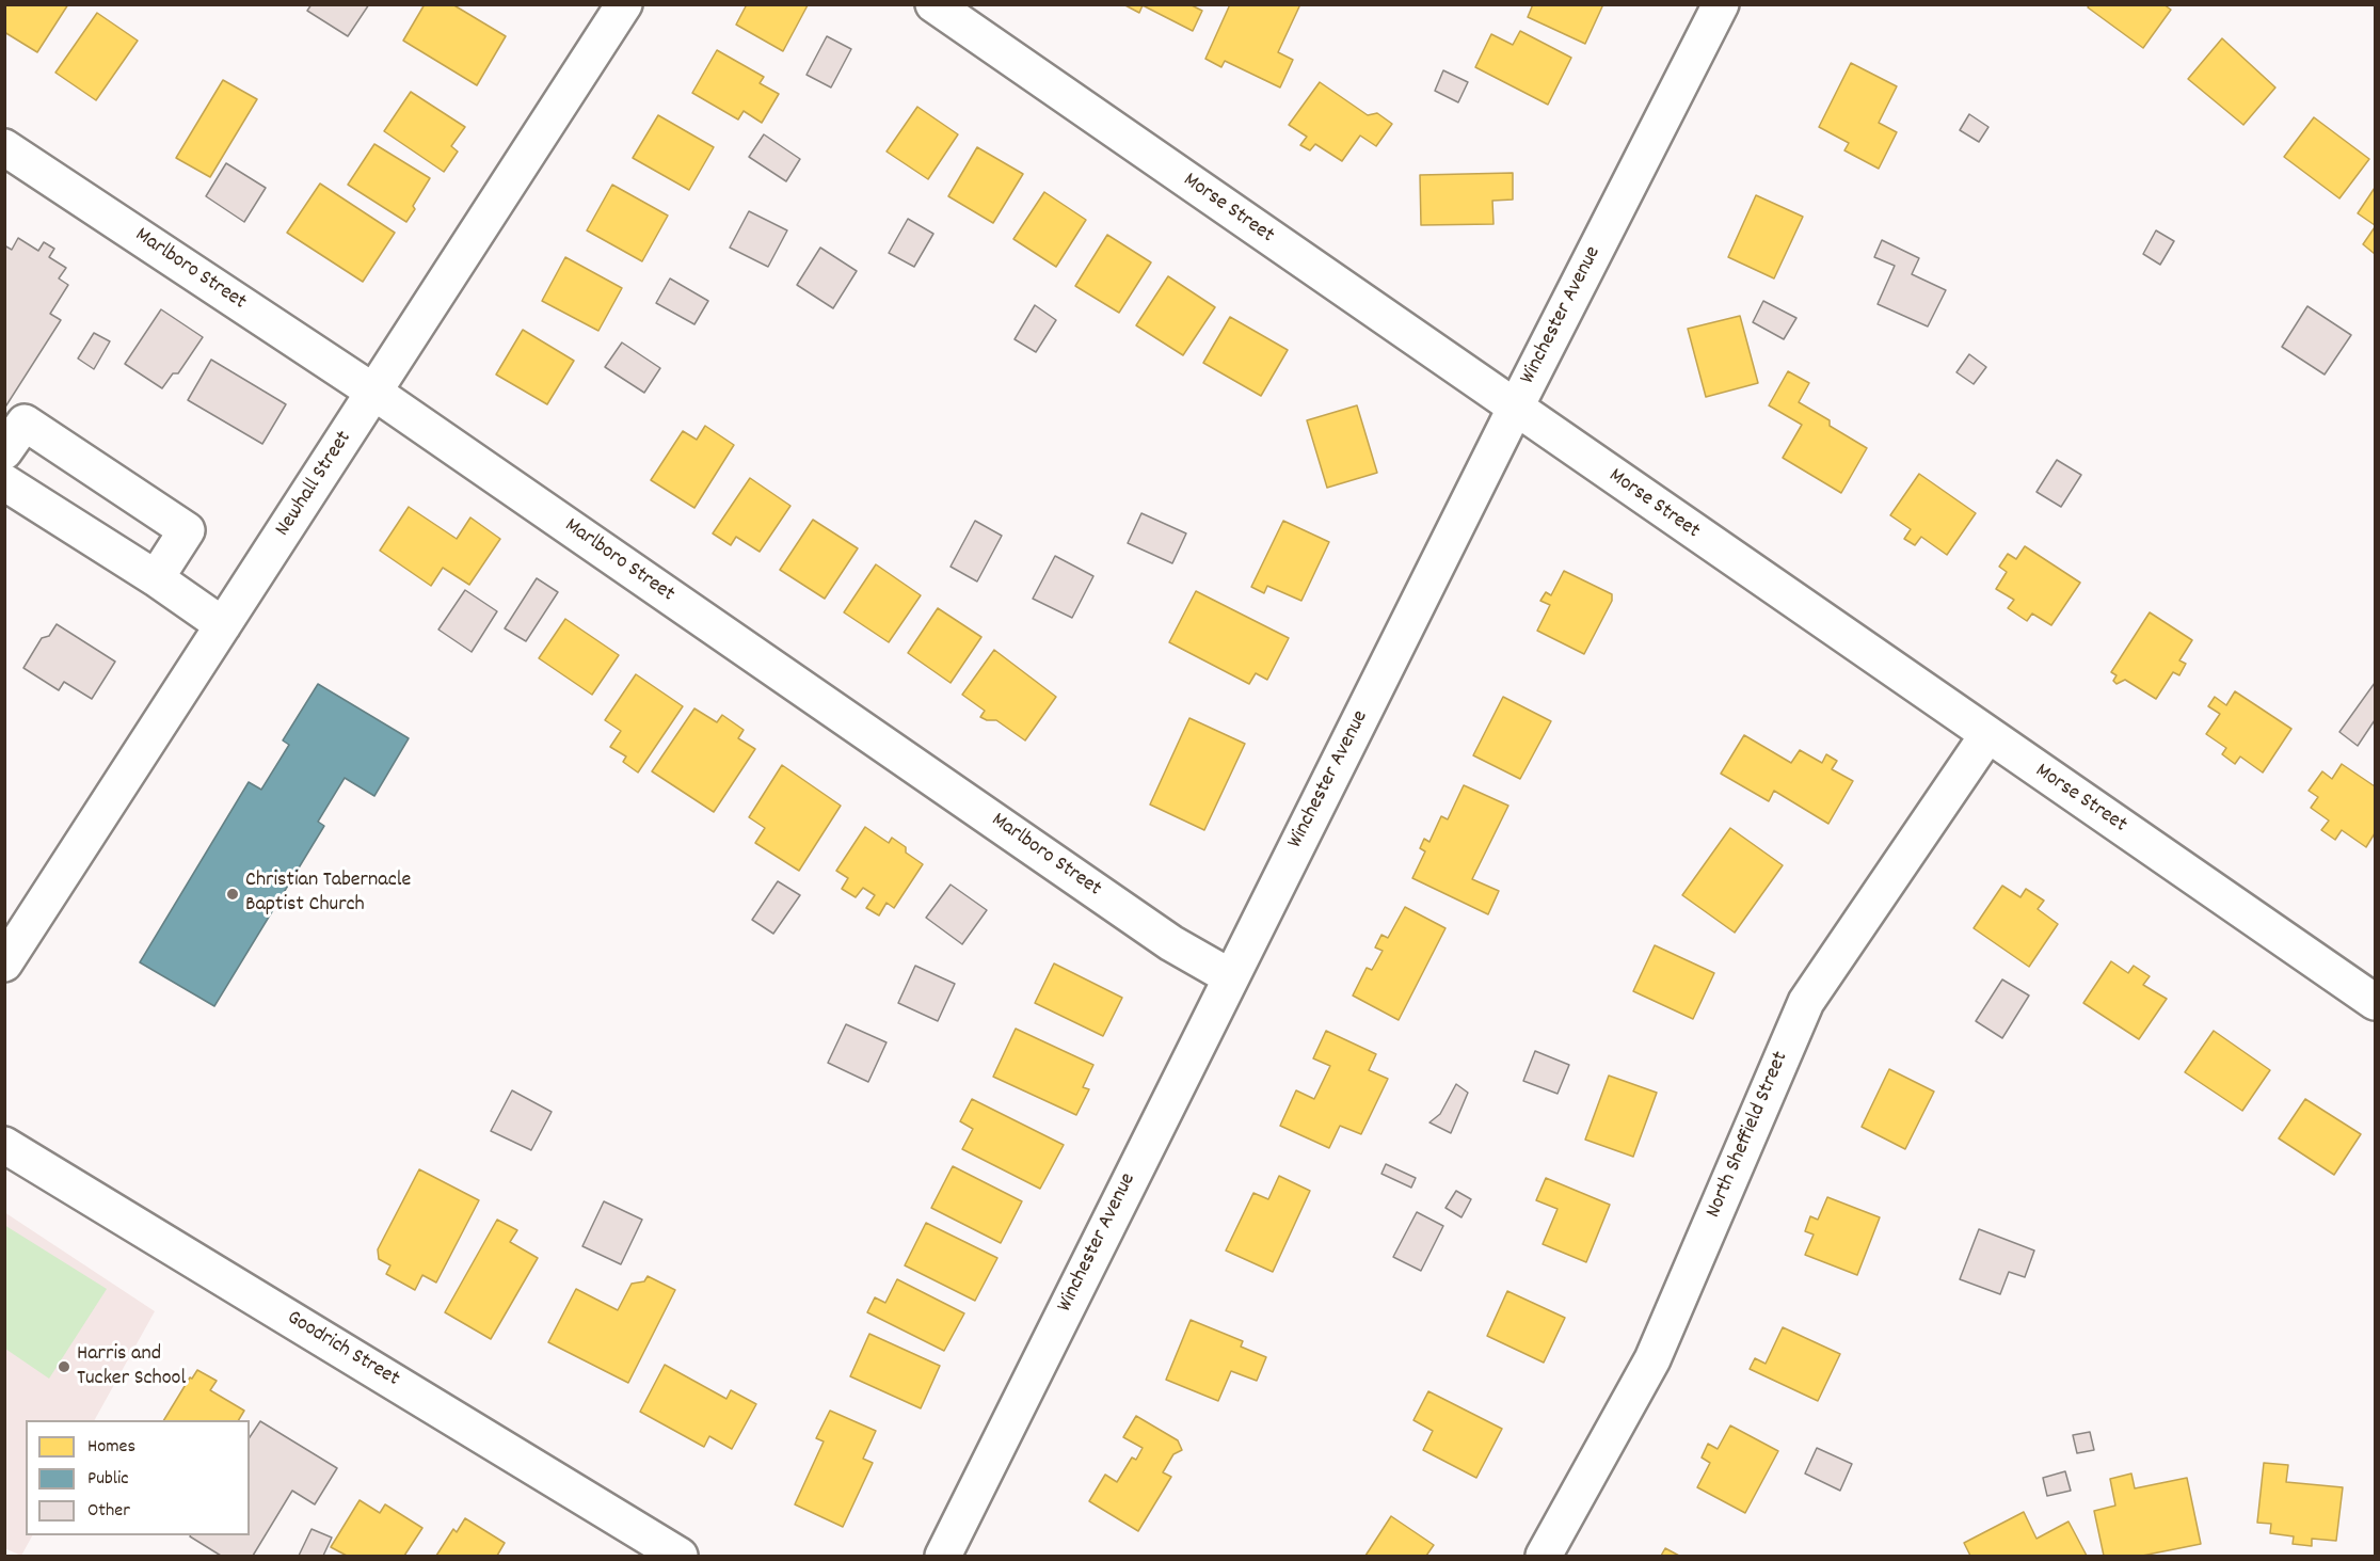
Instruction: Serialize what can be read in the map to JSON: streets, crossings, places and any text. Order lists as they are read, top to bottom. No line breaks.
{"streets":{"street":["Morse Street","Marlboro Street","Winchester Avenue","Newhall Street","North Sheffield Street","Goodrich Street"]},"crossings":[["Morse Street","Winchester Avenue"],["Morse Street","North Sheffield Street"],["Marlboro Street","Winchester Avenue"],["Marlboro Street","Newhall Street"]],"places":["Christian Tabernacle Baptist Church","Harris and Tucker School"],"legend":["Homes","Public","Other"]}
